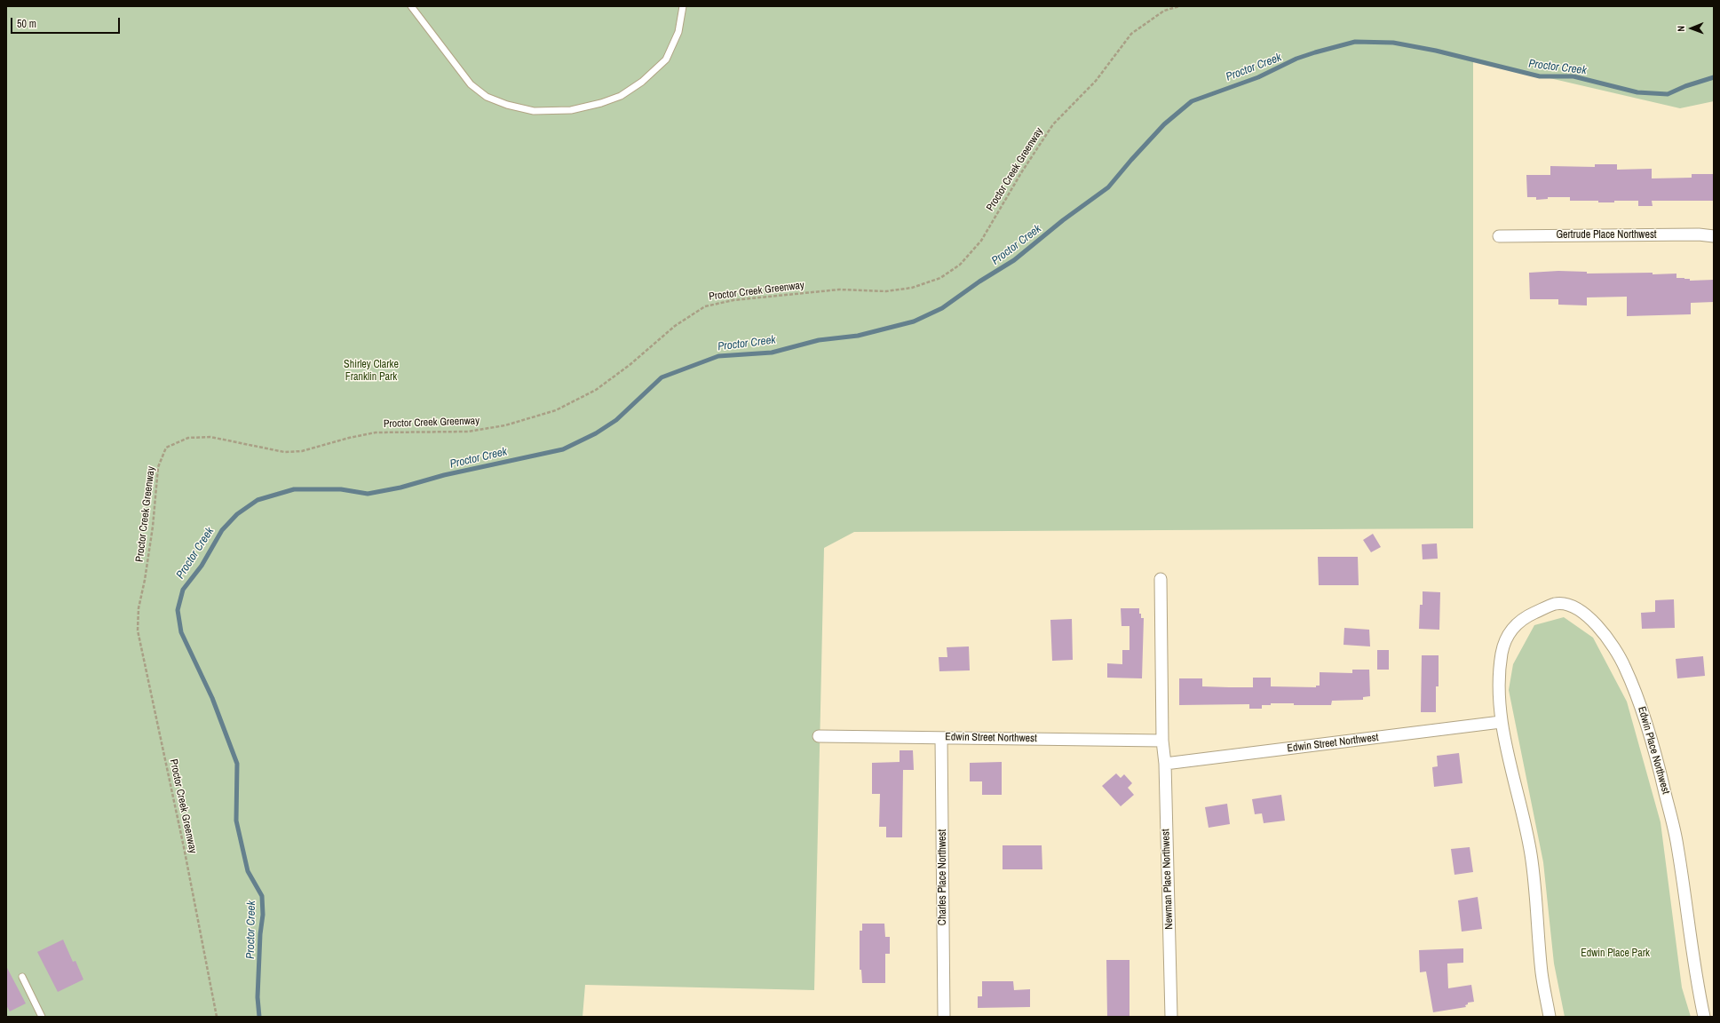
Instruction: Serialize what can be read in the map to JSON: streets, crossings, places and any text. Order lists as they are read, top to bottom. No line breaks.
{"streets":{"street":["Gertrude Place Northwest","Edwin Street Northwest","Edwin Place Northwest","Charles Place Northwest","Newman Place Northwest"],"path":["Proctor Creek Greenway"]},"crossings":[["Edwin Street Northwest","Edwin Place Northwest"],["Edwin Street Northwest","Charles Place Northwest"],["Edwin Street Northwest","Newman Place Northwest"]],"water":["Proctor Creek"],"parks":["Shirley Clarke Franklin Park","Edwin Place Park"],"scale_bar":"50 m","north":"left"}
